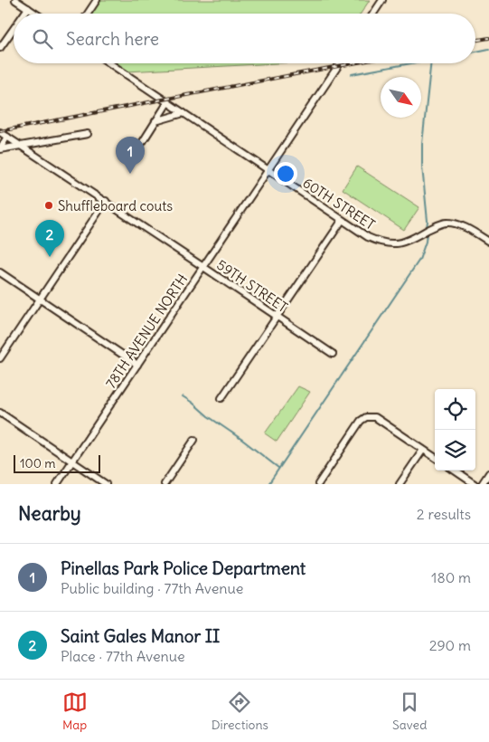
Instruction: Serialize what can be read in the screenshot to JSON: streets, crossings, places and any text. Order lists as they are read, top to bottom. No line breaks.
{"streets":{"street":["60TH STREET","59TH STREET","78TH AVENUE NORTH"]},"crossings":[["60TH STREET","78TH AVENUE NORTH"],["59TH STREET","78TH AVENUE NORTH"]],"places":["Shuffleboard couts"],"scale_bar":"100 m","north":"bottom right","page":{"search":"Search here","pins":["1","2"],"scale":"100 m","heading":["Nearby","2 results"],"list":[{"mark":"1","name":"Pinellas Park Police Department","note":"Public building · 77th Avenue","value":"180 m"},{"mark":"2","name":"Saint Gales Manor II","note":"Place · 77th Avenue","value":"290 m"}],"nav":["Map","Directions","Saved"]}}
